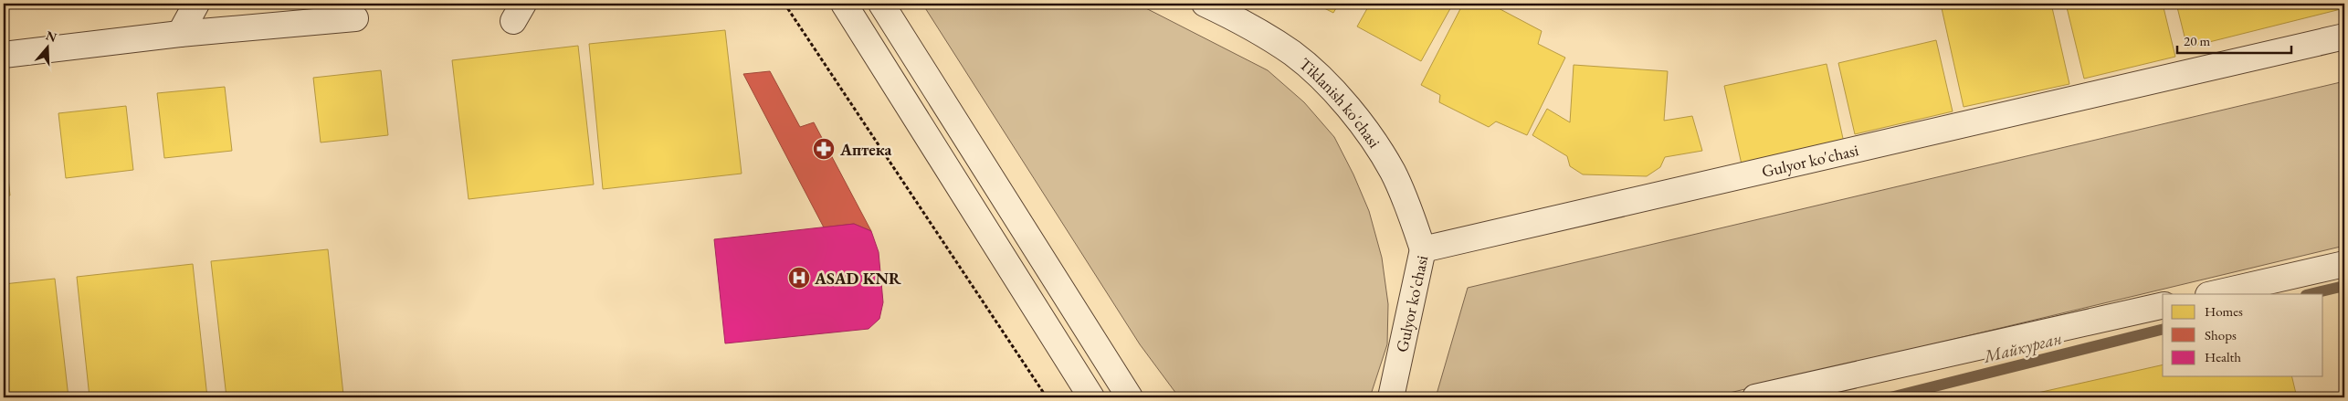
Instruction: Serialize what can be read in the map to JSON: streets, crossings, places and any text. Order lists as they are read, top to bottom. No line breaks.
{"streets":{"street":["Tiklanish ko'chasi","Gulyor ko'chasi"]},"crossings":[["Tiklanish ko'chasi","Gulyor ko'chasi"]],"water":["Майкурган"],"places":{"pharmacy":["Аптека"],"hospital":["ASAD KNR"]},"legend":["Homes","Shops","Health"],"scale_bar":"20 m","north":"top"}
